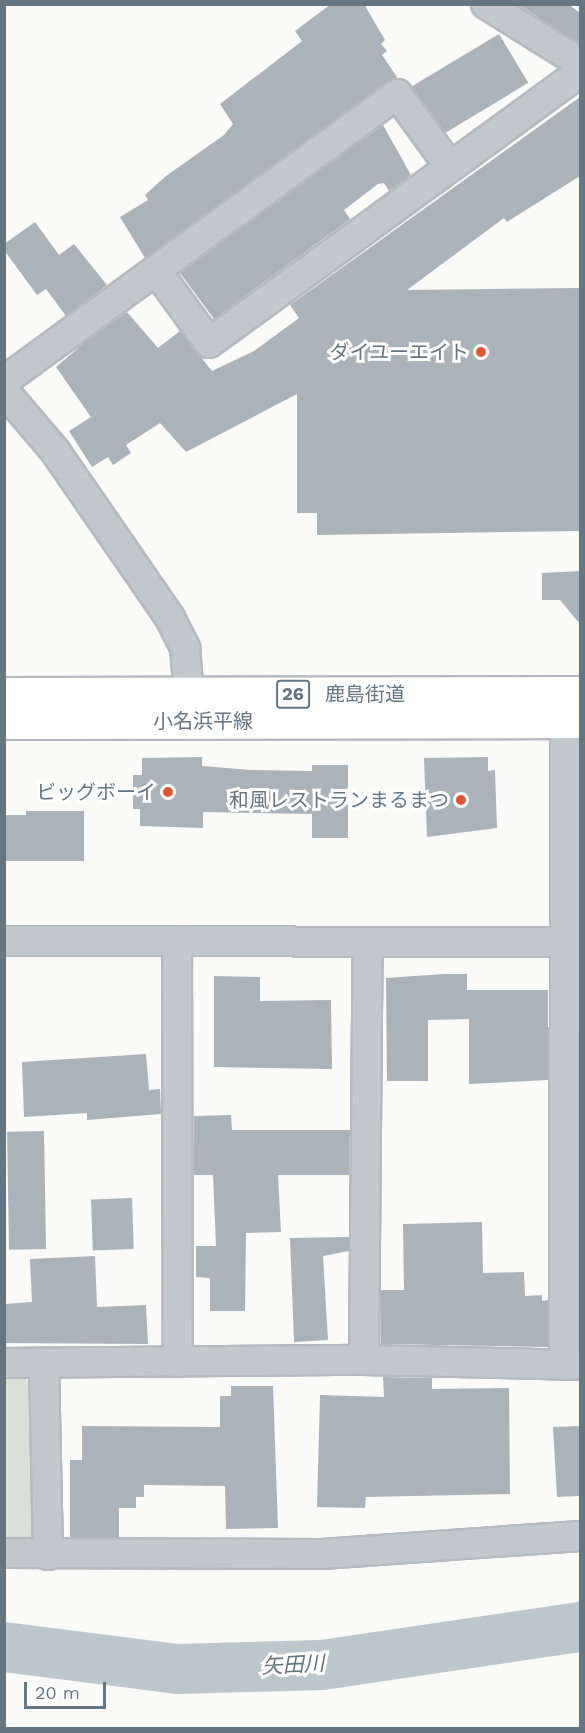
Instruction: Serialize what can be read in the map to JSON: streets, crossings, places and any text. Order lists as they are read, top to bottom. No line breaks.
{"streets":{"main road":["26","鹿島街道","小名浜平線"]},"crossings":[["鹿島街道","小名浜平線"]],"water":["矢田川"],"places":["ダイユーエイト","ビッグボーイ","和風レストランまるまつ"],"scale_bar":"20 m"}
